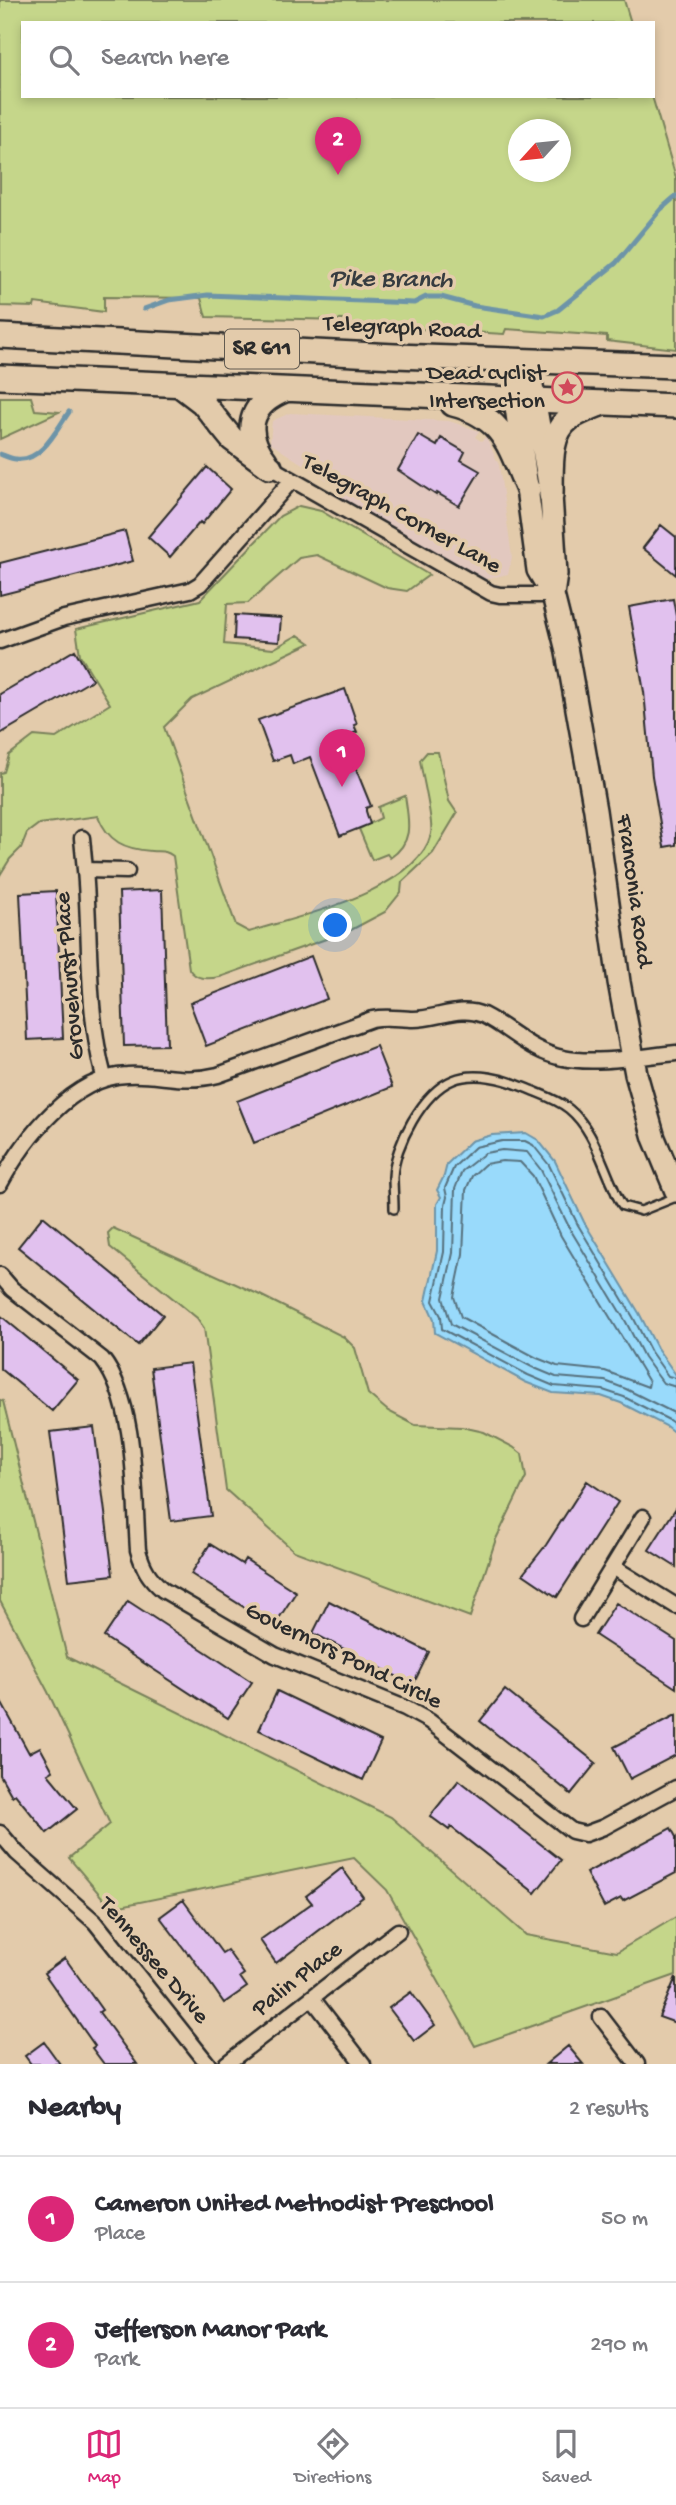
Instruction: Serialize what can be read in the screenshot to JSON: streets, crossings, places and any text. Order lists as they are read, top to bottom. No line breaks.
{"streets":{"main road":["Telegraph Road","SR 611","Franconia Road"],"street":["Telegraph Corner Lane","Grovehurst Place","Governors Pond Circle","Tennessee Drive","Palin Place"]},"crossings":[["Telegraph Road","Franconia Road"],["SR 611","Franconia Road"],["Telegraph Corner Lane","Franconia Road"]],"water":["Pike Branch"],"places":{"place":["Dead cyclist Intersection"]},"north":"bottom left","page":{"search":"Search here","pins":["2","1"],"heading":["Nearby","2 results"],"list":[{"mark":"1","name":"Cameron United Methodist Preschool","note":"Place","value":"50 m"},{"mark":"2","name":"Jefferson Manor Park","note":"Park","value":"290 m"}],"nav":["Map","Directions","Saved"]}}
